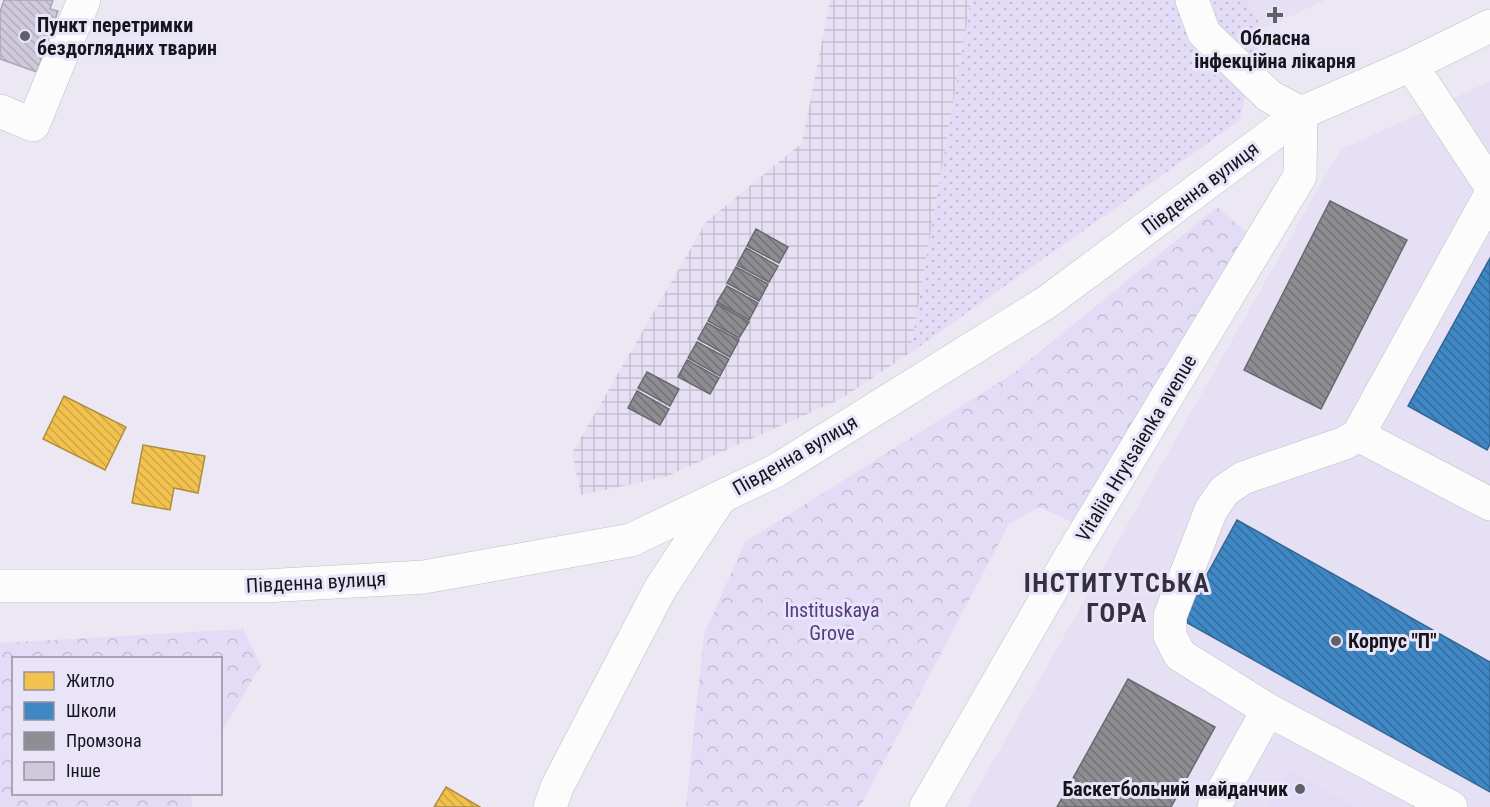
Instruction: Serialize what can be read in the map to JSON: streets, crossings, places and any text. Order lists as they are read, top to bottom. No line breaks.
{"streets":{"street":["Південна вулиця","Vitaliia Hrytsaienka avenue"]},"crossings":[["Південна вулиця","Vitaliia Hrytsaienka avenue"]],"districts":["ІНСТИТУТСЬКА ГОРА"],"parks":["Іnstituskaya Grove"],"places":{"health":["Обласна інфекційна лікарня"],"other":["Пункт перетримки бездоглядних тварин","Корпус \"П\"","Баскетбольний майданчик"]},"legend":["Житло","Школи","Промзона","Інше"]}
